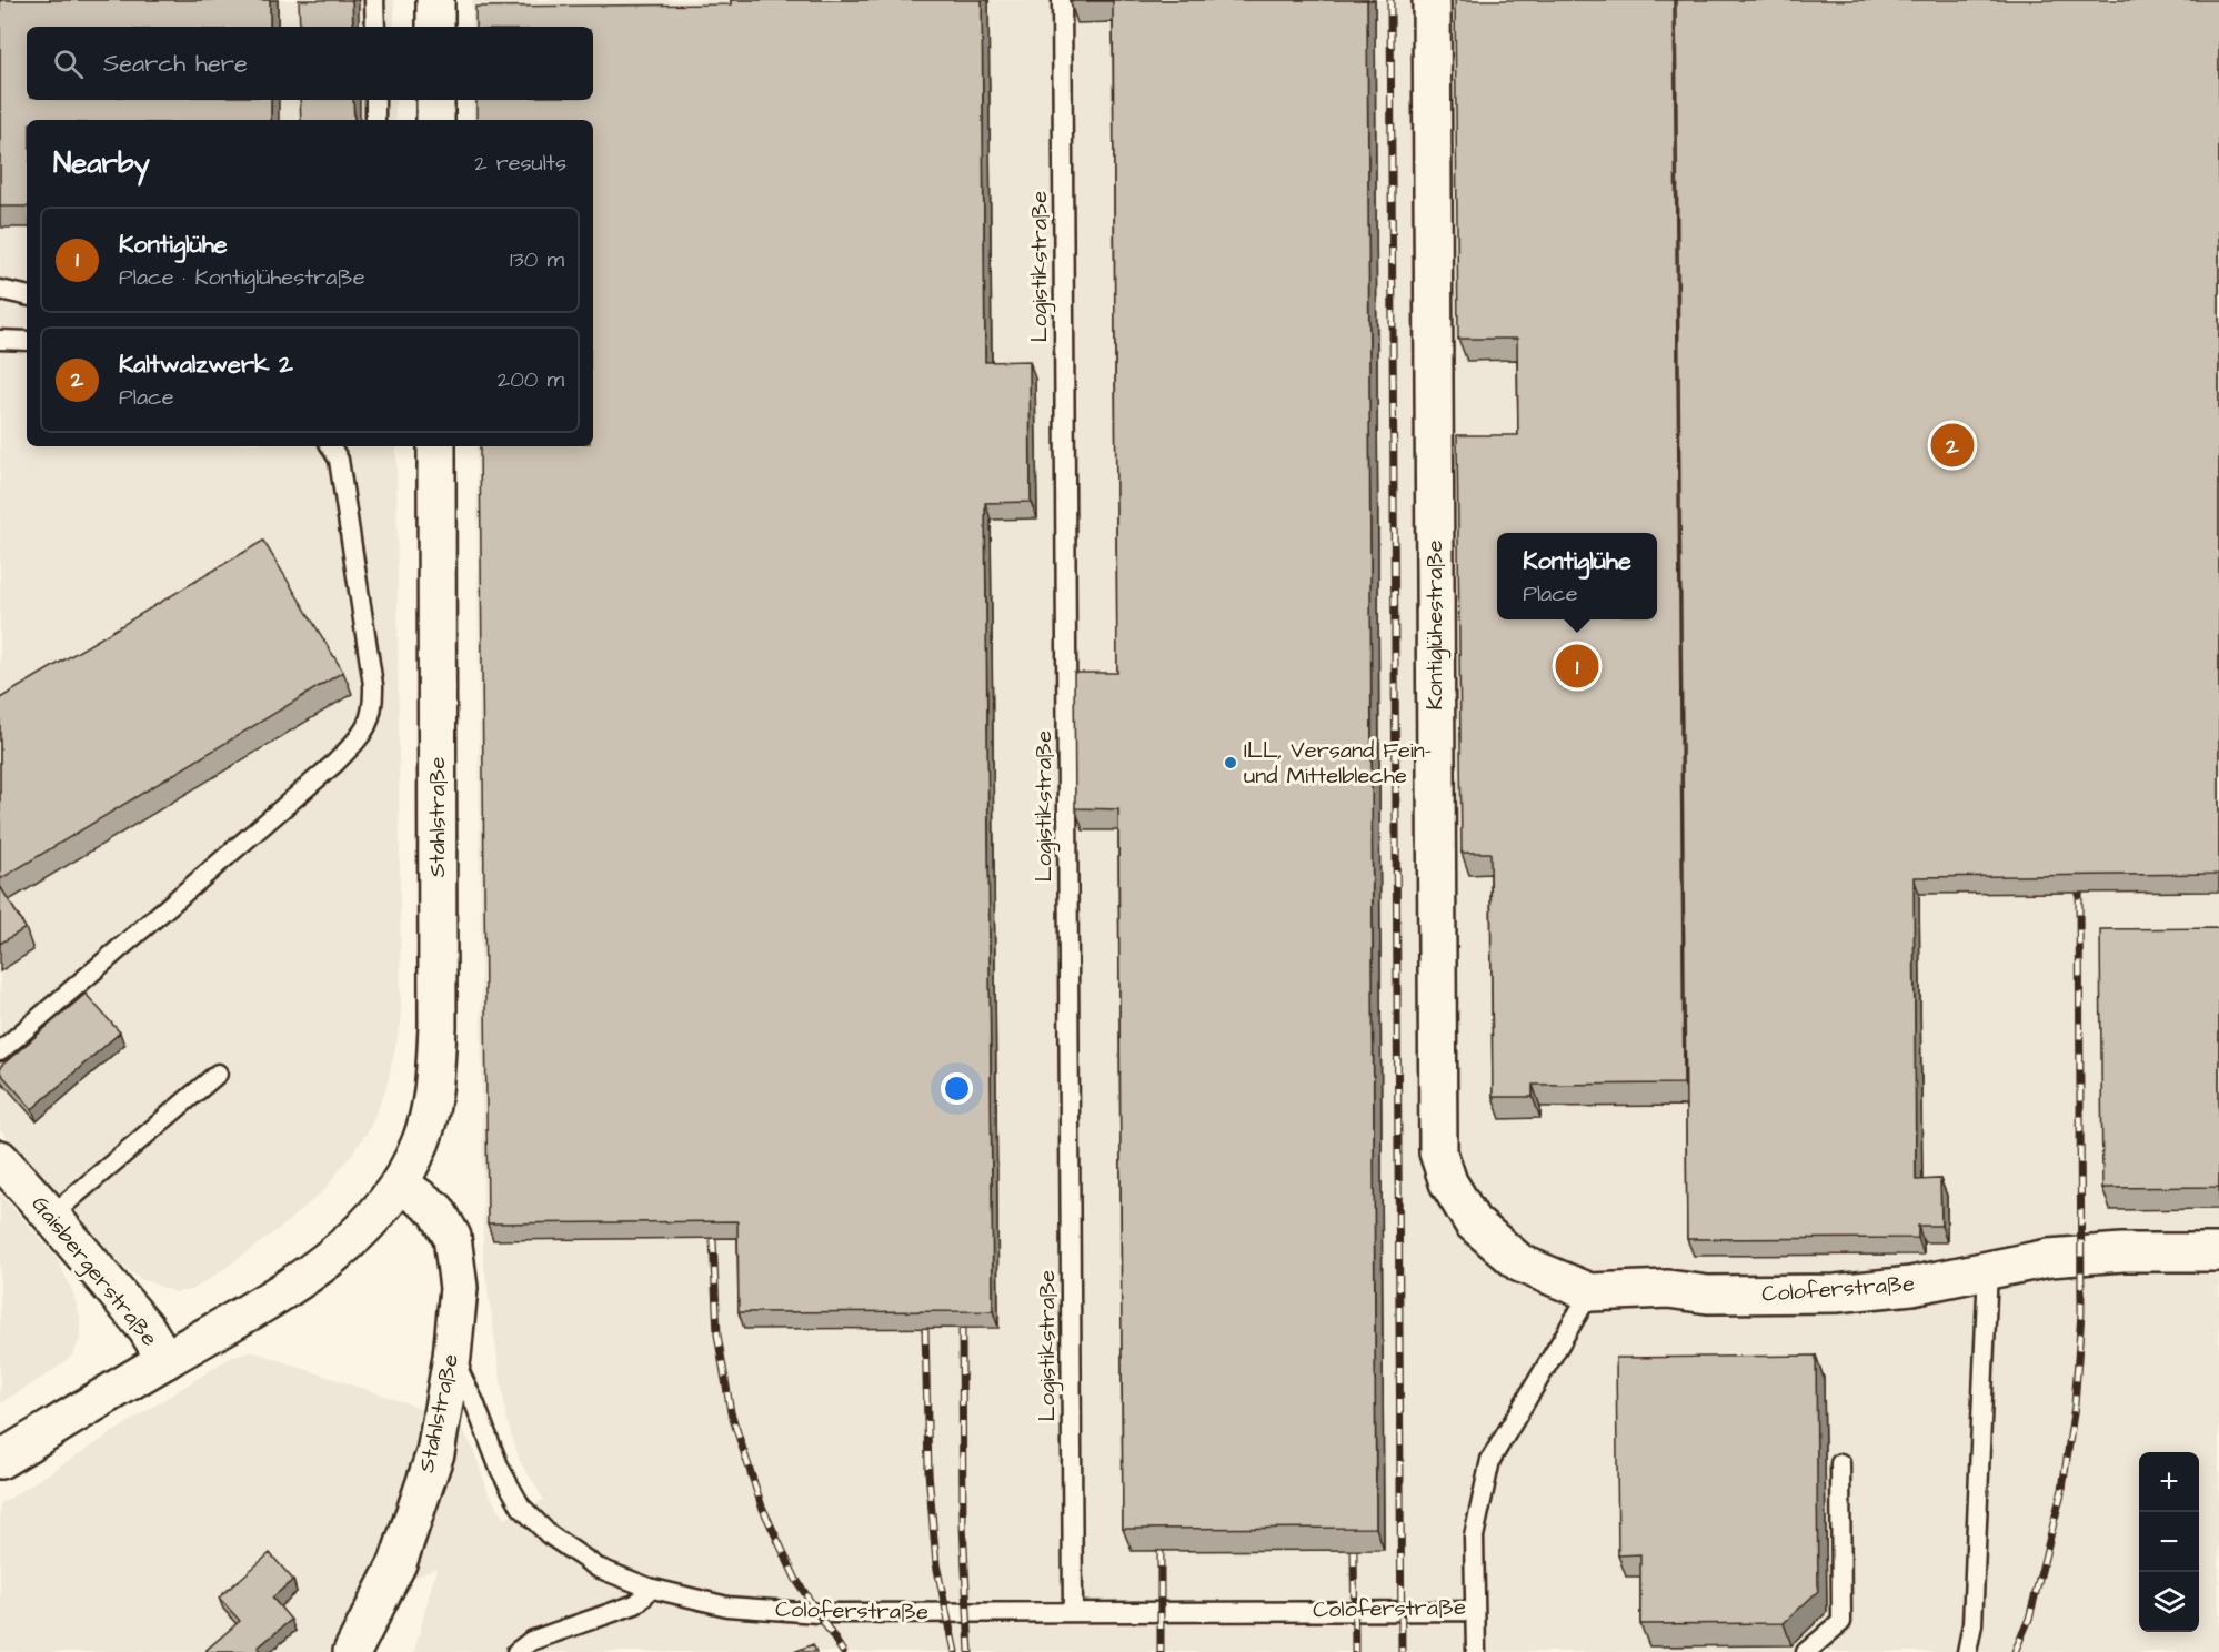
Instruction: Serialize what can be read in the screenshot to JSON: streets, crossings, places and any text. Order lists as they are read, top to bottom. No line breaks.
{"streets":{"street":["Kontiglühestraße","Stahlstraße","Gaisbergerstraße","Coloferstraße"],"lane":["Logistikstraße"]},"crossings":[["Logistikstraße","Coloferstraße"],["Kontiglühestraße","Coloferstraße"],["Stahlstraße","Gaisbergerstraße"],["Stahlstraße","Coloferstraße"]],"places":["ILL, Versand Fein- und Mittelbleche"],"page":{"search":"Search here","heading":["Nearby","2 results"],"list":[{"mark":"1","name":"Kontiglühe","note":"Place · Kontiglühestraße","value":"130 m"},{"mark":"2","name":"Kaltwalzwerk 2","note":"Place","value":"200 m"}],"pins":["2","1"],"popup":["Kontiglühe","Place"],"map_buttons":["+","−"]}}
